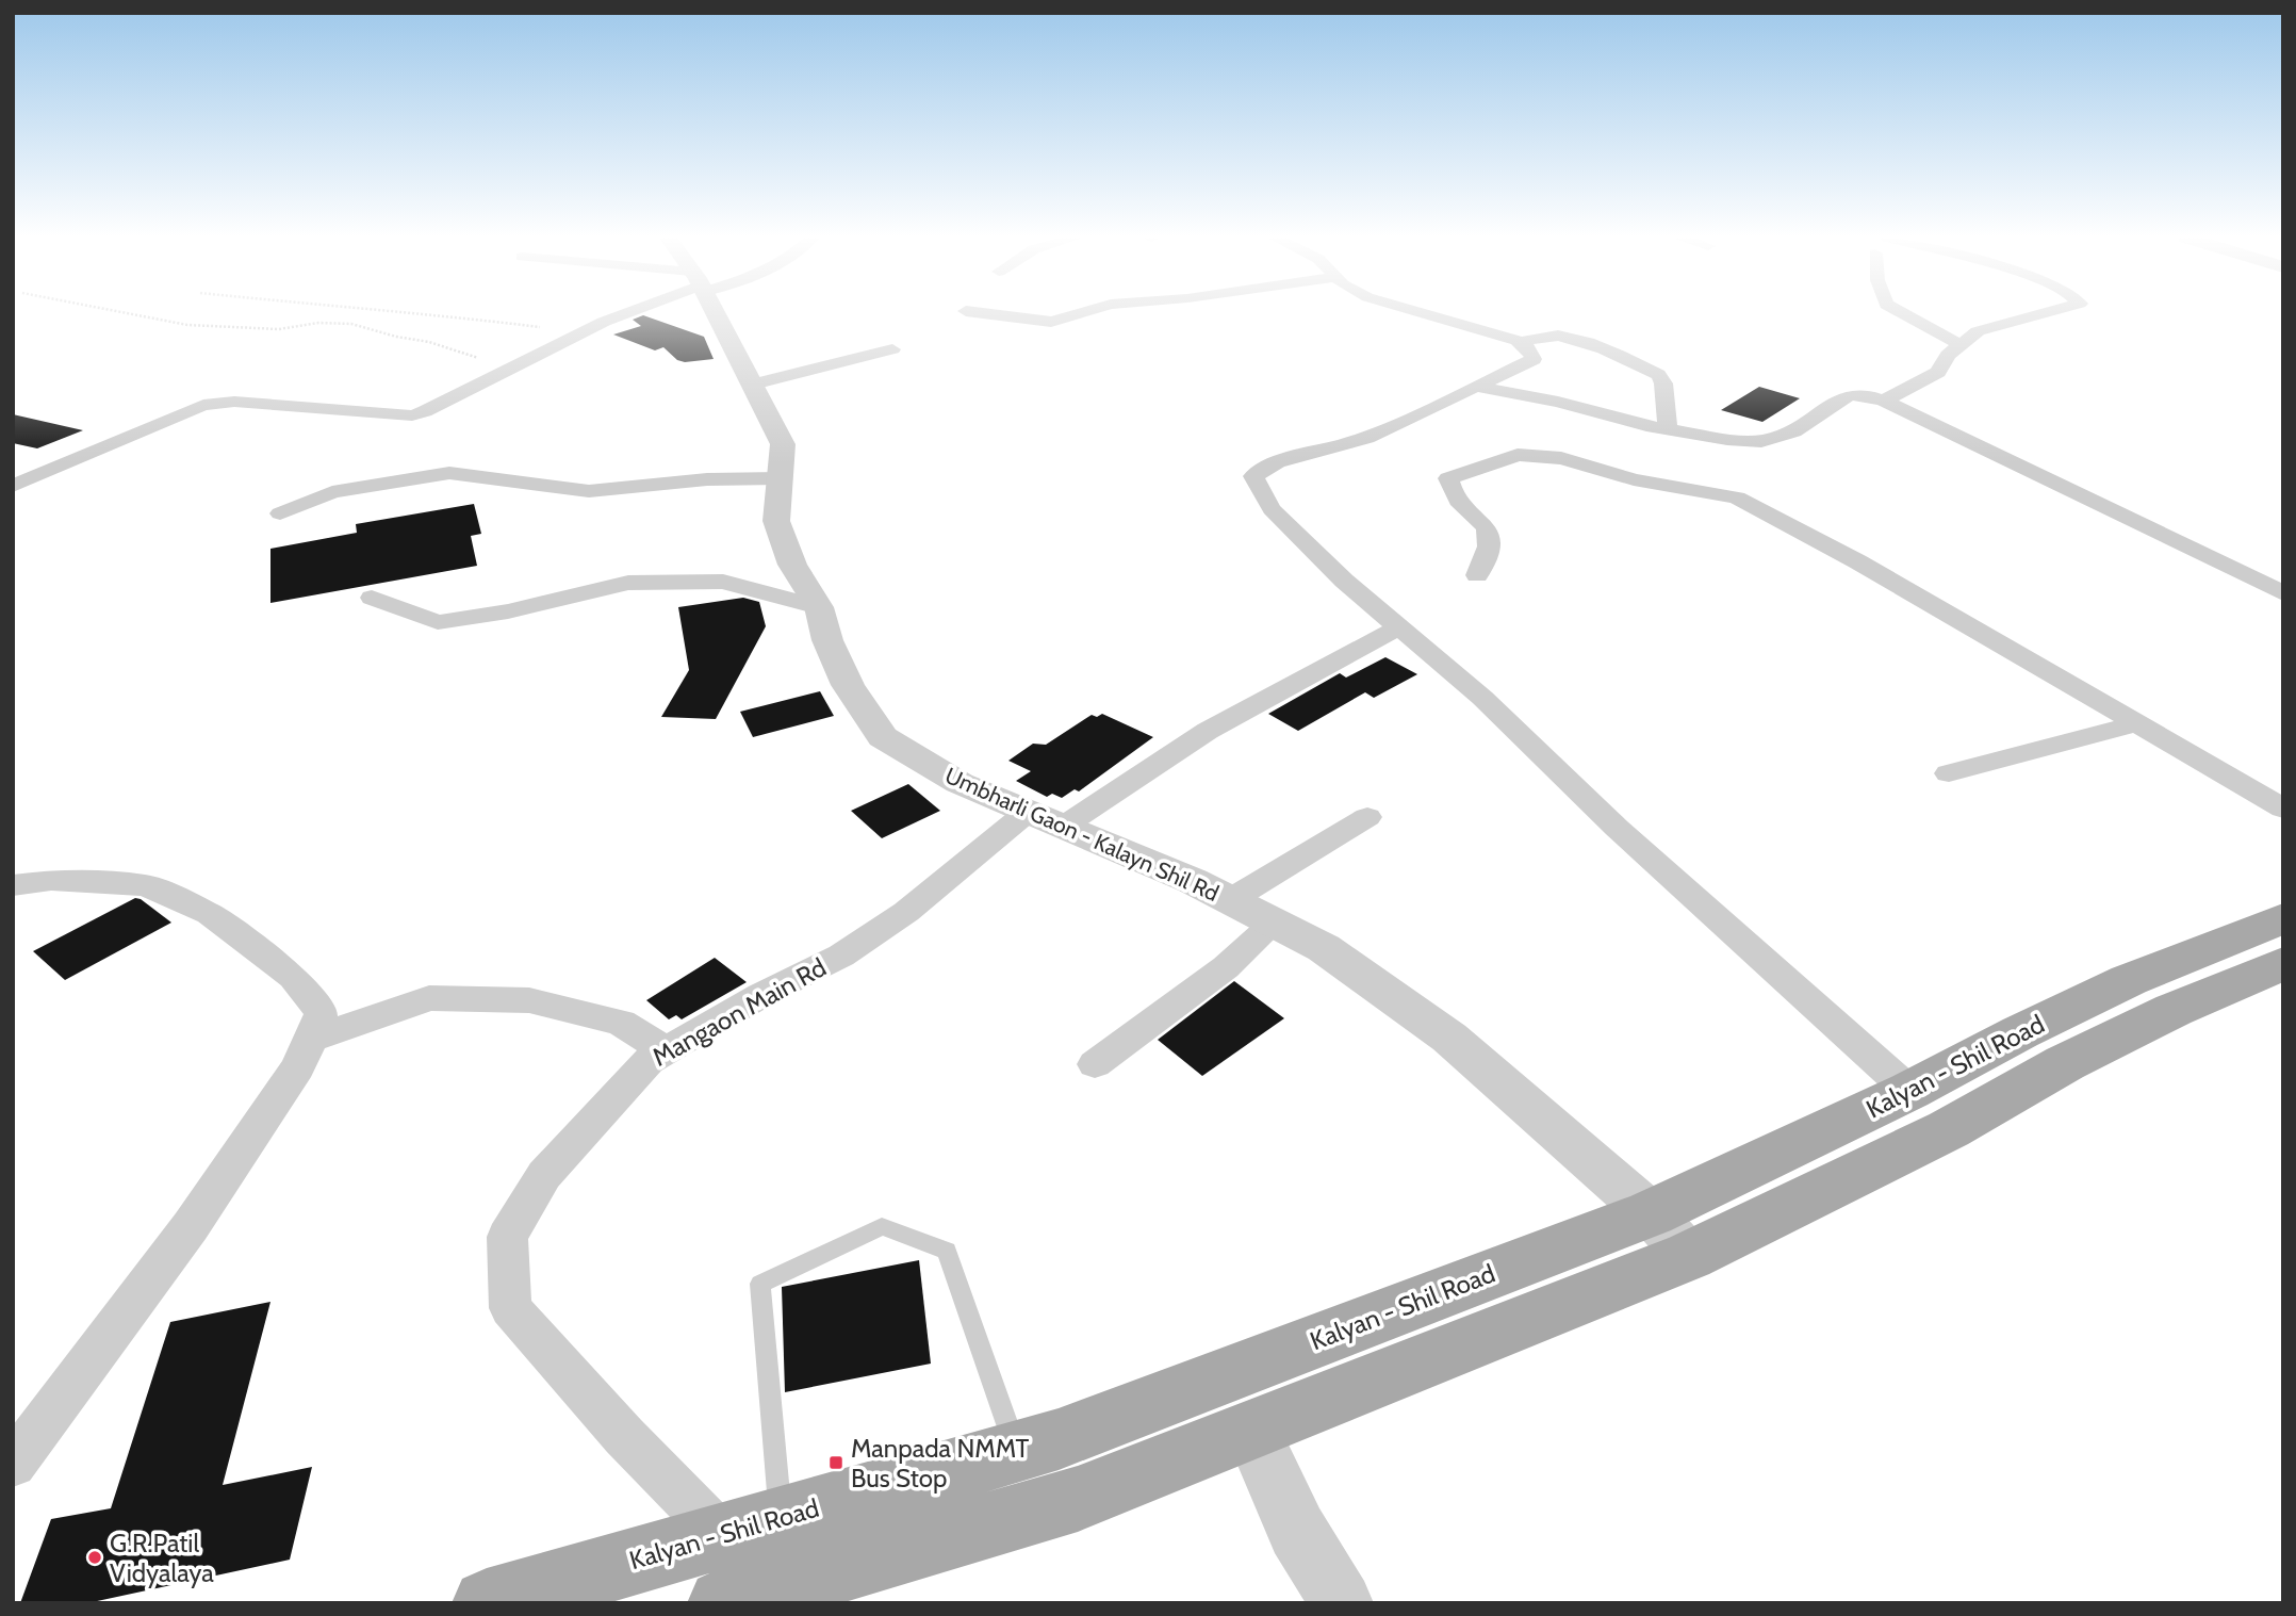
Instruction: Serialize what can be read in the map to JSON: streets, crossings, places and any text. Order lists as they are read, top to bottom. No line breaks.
{"streets":{"main road":["Kalyan - Shil Road"],"street":["Umbharli Gaon - Kalayn Shil Rd","Mangaon Main Rd"]},"crossings":[["Umbharli Gaon - Kalayn Shil Rd","Mangaon Main Rd"],["Umbharli Gaon - Kalayn Shil Rd","Kalyan - Shil Road"],["Mangaon Main Rd","Kalyan - Shil Road"]],"places":{"transit":["Manpada NMMT Bus Stop"],"other":["G.R.Patil Vidyalaya"]}}
